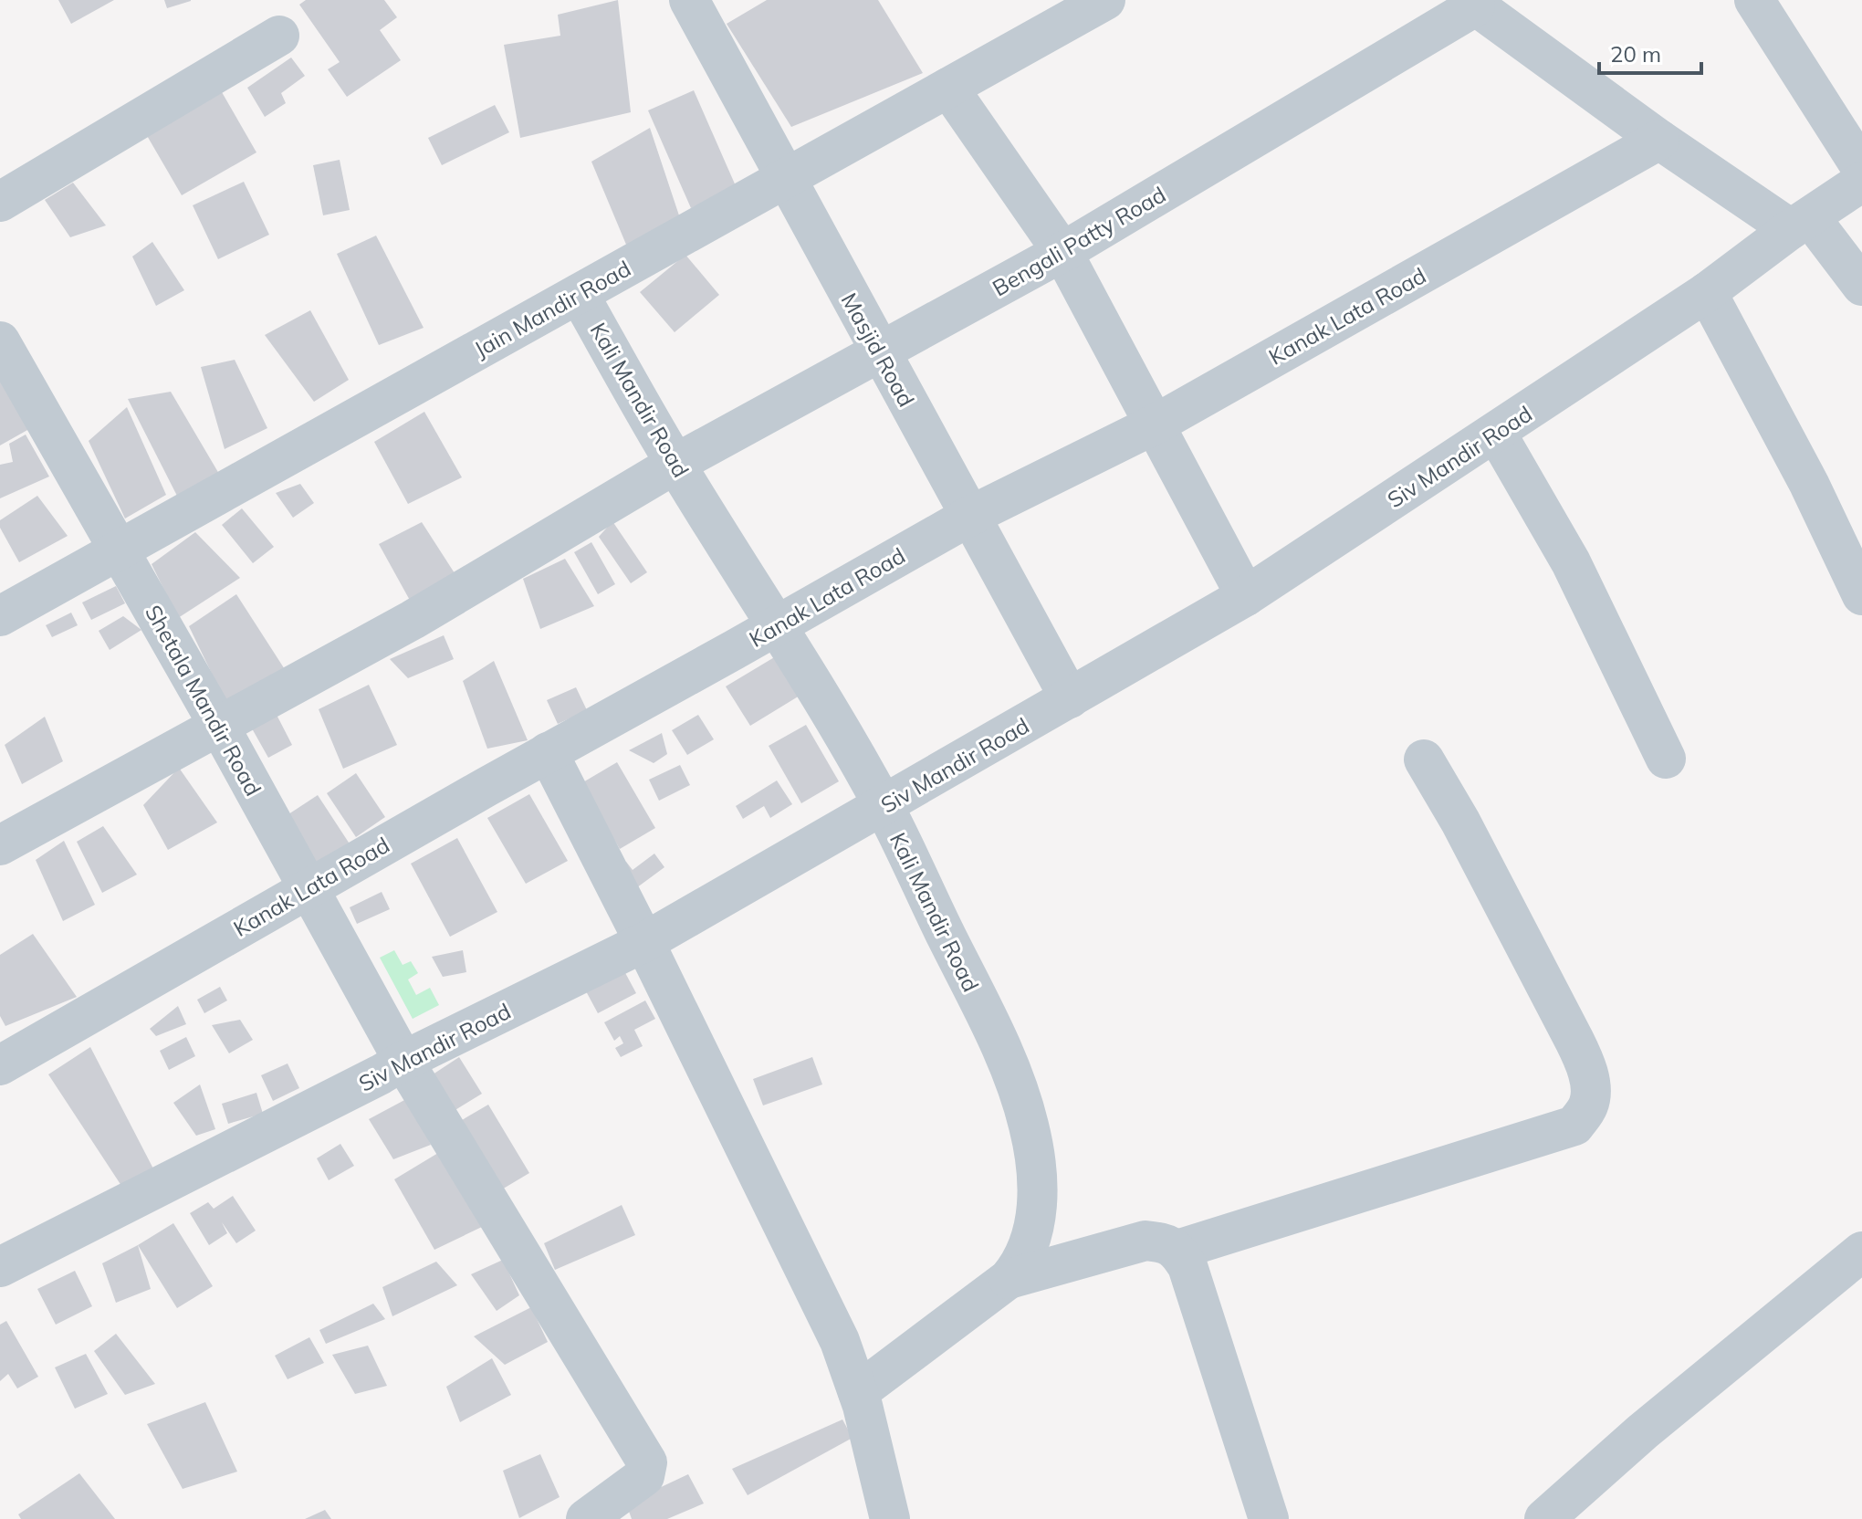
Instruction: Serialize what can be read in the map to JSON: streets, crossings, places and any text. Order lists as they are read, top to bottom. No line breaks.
{"streets":{"street":["Bengali Patty Road","Jain Mandir Road","Kanak Lata Road","Masjid Road","Kali Mandir Road","Siv Mandir Road","Shetala Mandir Road"]},"crossings":[["Bengali Patty Road","Masjid Road"],["Bengali Patty Road","Kali Mandir Road"],["Bengali Patty Road","Shetala Mandir Road"],["Jain Mandir Road","Masjid Road"],["Jain Mandir Road","Kali Mandir Road"],["Jain Mandir Road","Shetala Mandir Road"],["Kanak Lata Road","Masjid Road"],["Kanak Lata Road","Kali Mandir Road"],["Kanak Lata Road","Shetala Mandir Road"],["Masjid Road","Siv Mandir Road"],["Kali Mandir Road","Siv Mandir Road"],["Siv Mandir Road","Shetala Mandir Road"]],"scale_bar":"20 m"}
